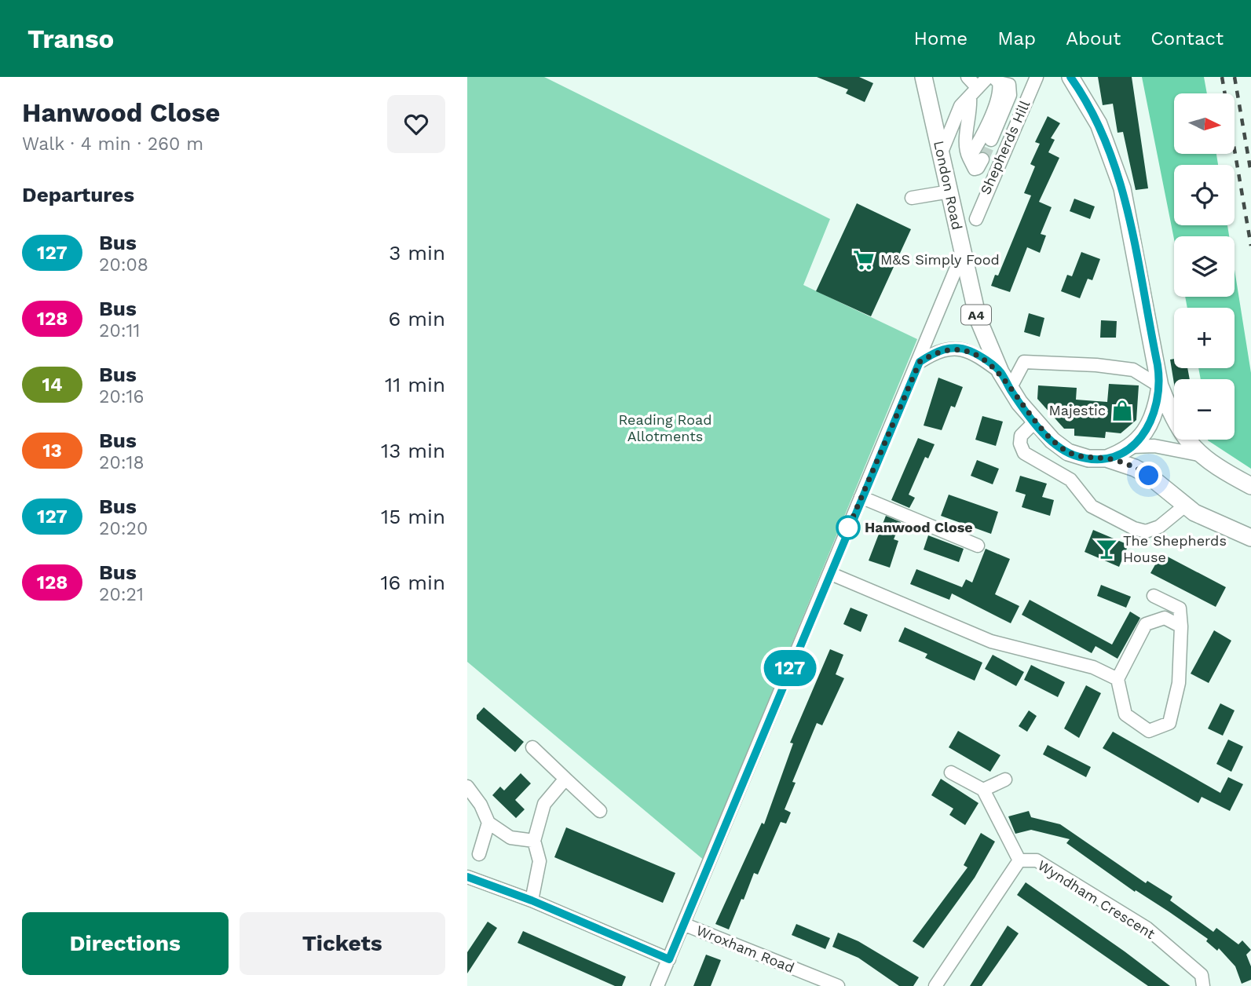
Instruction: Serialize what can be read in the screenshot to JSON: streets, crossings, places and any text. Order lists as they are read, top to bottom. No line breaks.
{"streets":{"main road":["London Road","A4"],"street":["Shepherds Hill","Wyndham Crescent","Wroxham Road"]},"parks":["Reading Road Allotments"],"places":{"supermarket":["M&S Simply Food"],"shop":["Majestic"],"other":["Hanwood Close"],"bar":["The Shepherds House"]},"lines":["bus line 127"],"north":"right","page":{"header":"Transo","nav":["Home","Map","About","Contact"],"heading":[["Hanwood Close","Walk · 4 min · 260 m"],"Departures"],"on_map":"127","map_buttons":["+","−"],"list":[{"mark":"127","name":"Bus","note":"20:08","value":"3 min"},{"mark":"128","name":"Bus","note":"20:11","value":"6 min"},{"mark":"14","name":"Bus","note":"20:16","value":"11 min"},{"mark":"13","name":"Bus","note":"20:18","value":"13 min"},{"mark":"127","name":"Bus","note":"20:20","value":"15 min"},{"mark":"128","name":"Bus","note":"20:21","value":"16 min"}],"buttons":["Directions","Tickets"]}}
